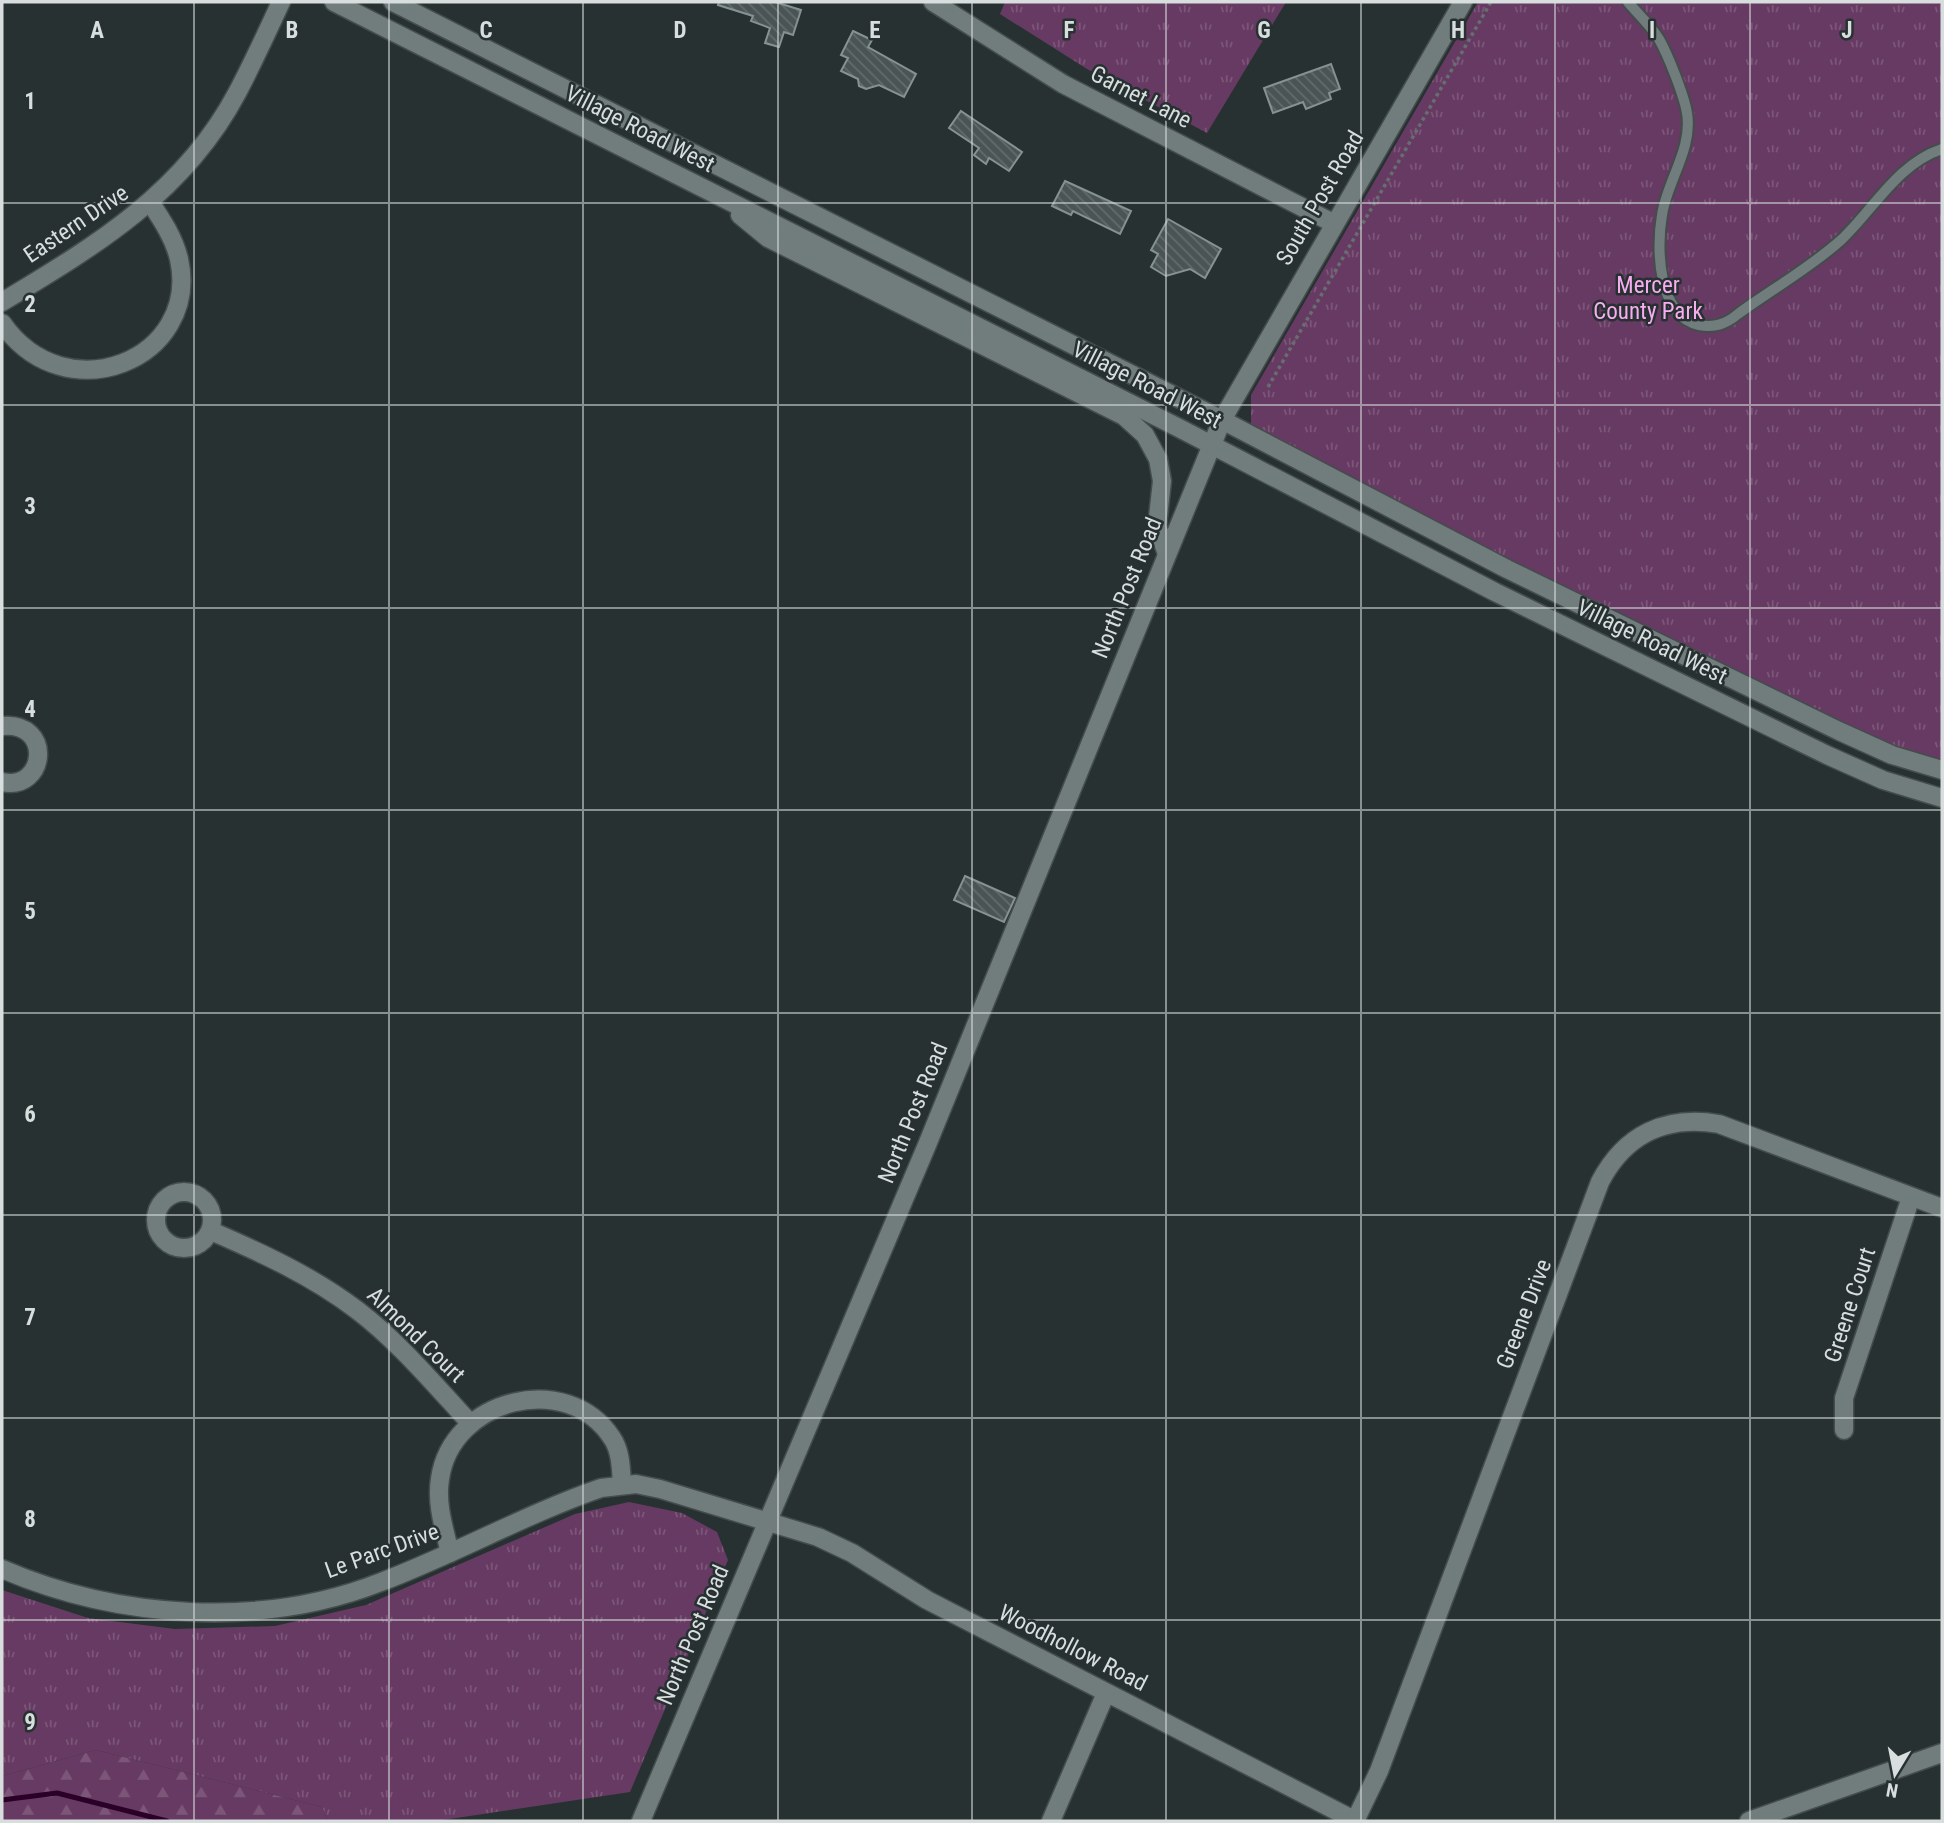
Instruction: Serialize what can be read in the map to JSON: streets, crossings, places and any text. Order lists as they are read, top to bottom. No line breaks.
{"streets":{"street":["Garnet Lane","Village Road West","South Post Road","Eastern Drive","North Post Road","Greene Court","Greene Drive","Almond Court","Le Parc Drive","Woodhollow Road"]},"crossings":[["Garnet Lane","South Post Road"],["Village Road West","South Post Road"],["Village Road West","North Post Road"],["South Post Road","North Post Road"],["North Post Road","Le Parc Drive"],["North Post Road","Woodhollow Road"],["Greene Court","Greene Drive"],["Greene Drive","Woodhollow Road"],["Le Parc Drive","Woodhollow Road"]],"parks":["Mercer County Park"],"north":"bottom","grid":{"columns":["A","B","C","D","E","F","G","H","I","J"],"rows":["1","2","3","4","5","6","7","8","9"]}}
